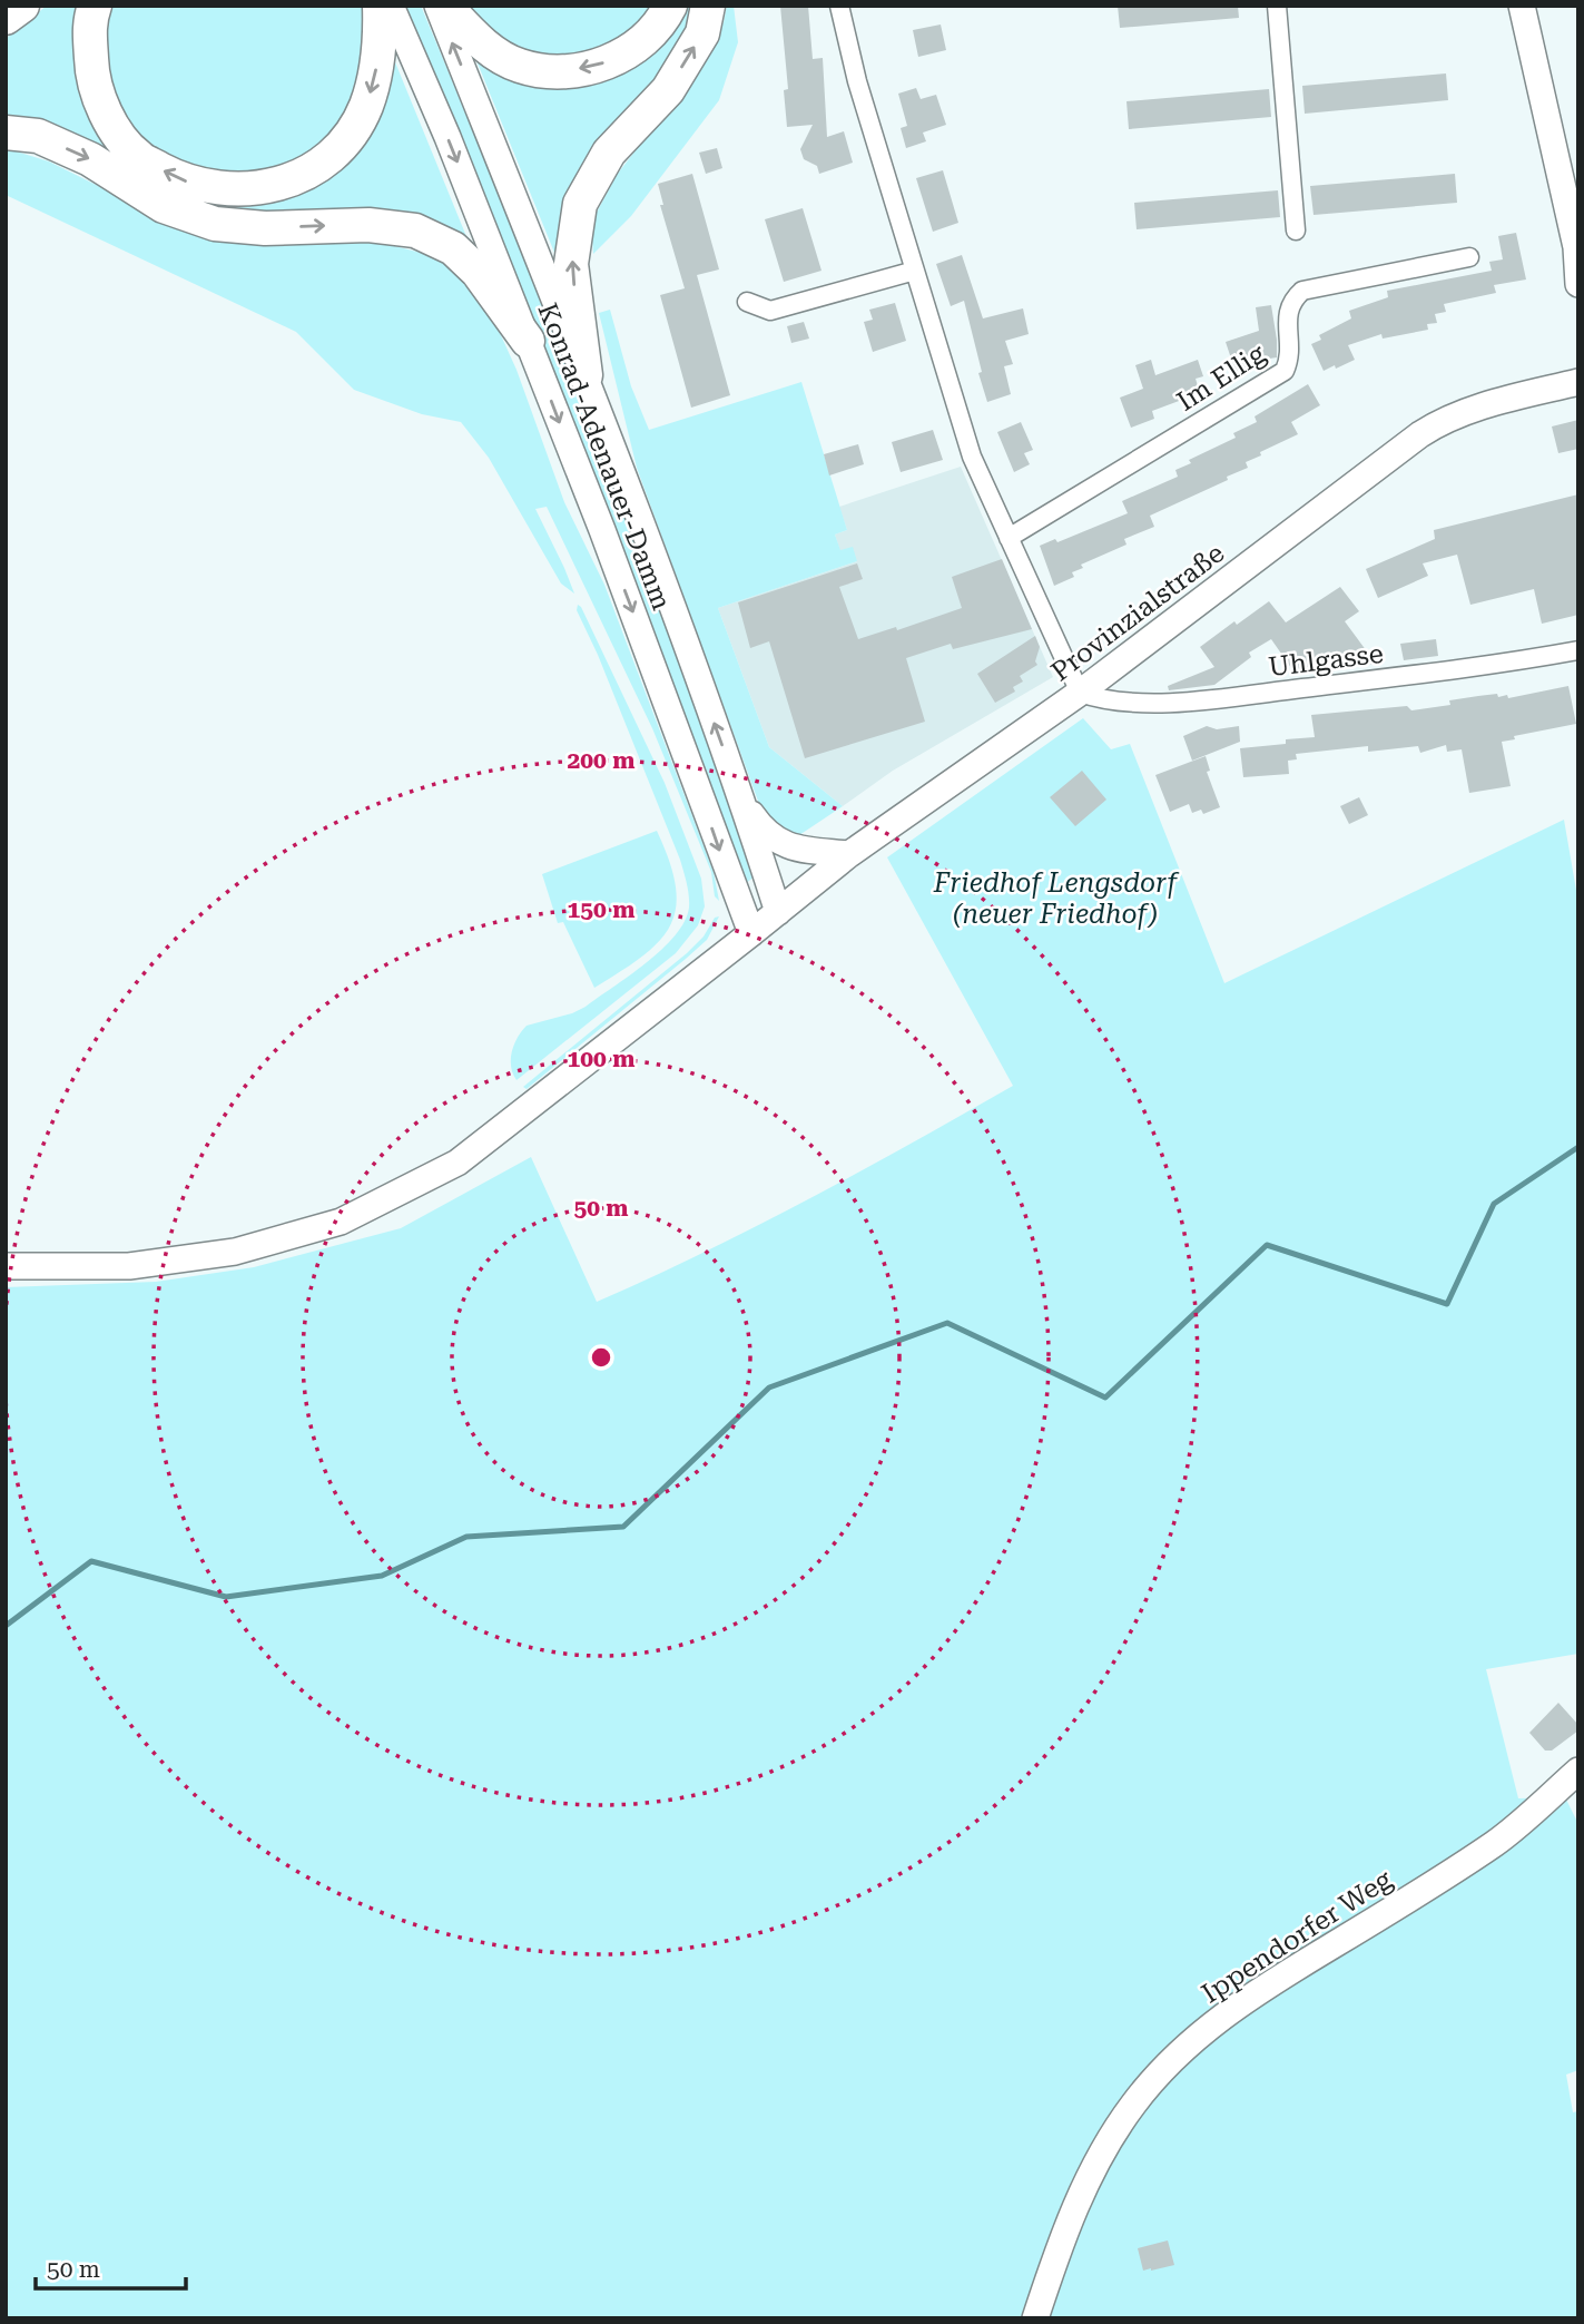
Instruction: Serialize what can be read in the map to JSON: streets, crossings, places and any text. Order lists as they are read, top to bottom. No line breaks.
{"streets":{"main road":["Konrad-Adenauer-Damm","Provinzialstraße","Ippendorfer Weg"],"street":["Im Ellig","Uhlgasse"]},"crossings":[["Konrad-Adenauer-Damm","Provinzialstraße"],["Provinzialstraße","Uhlgasse"]],"parks":["Friedhof Lengsdorf (neuer Friedhof)"],"scale_bar":"50 m","rings":["200 m","150 m","100 m","50 m"]}
